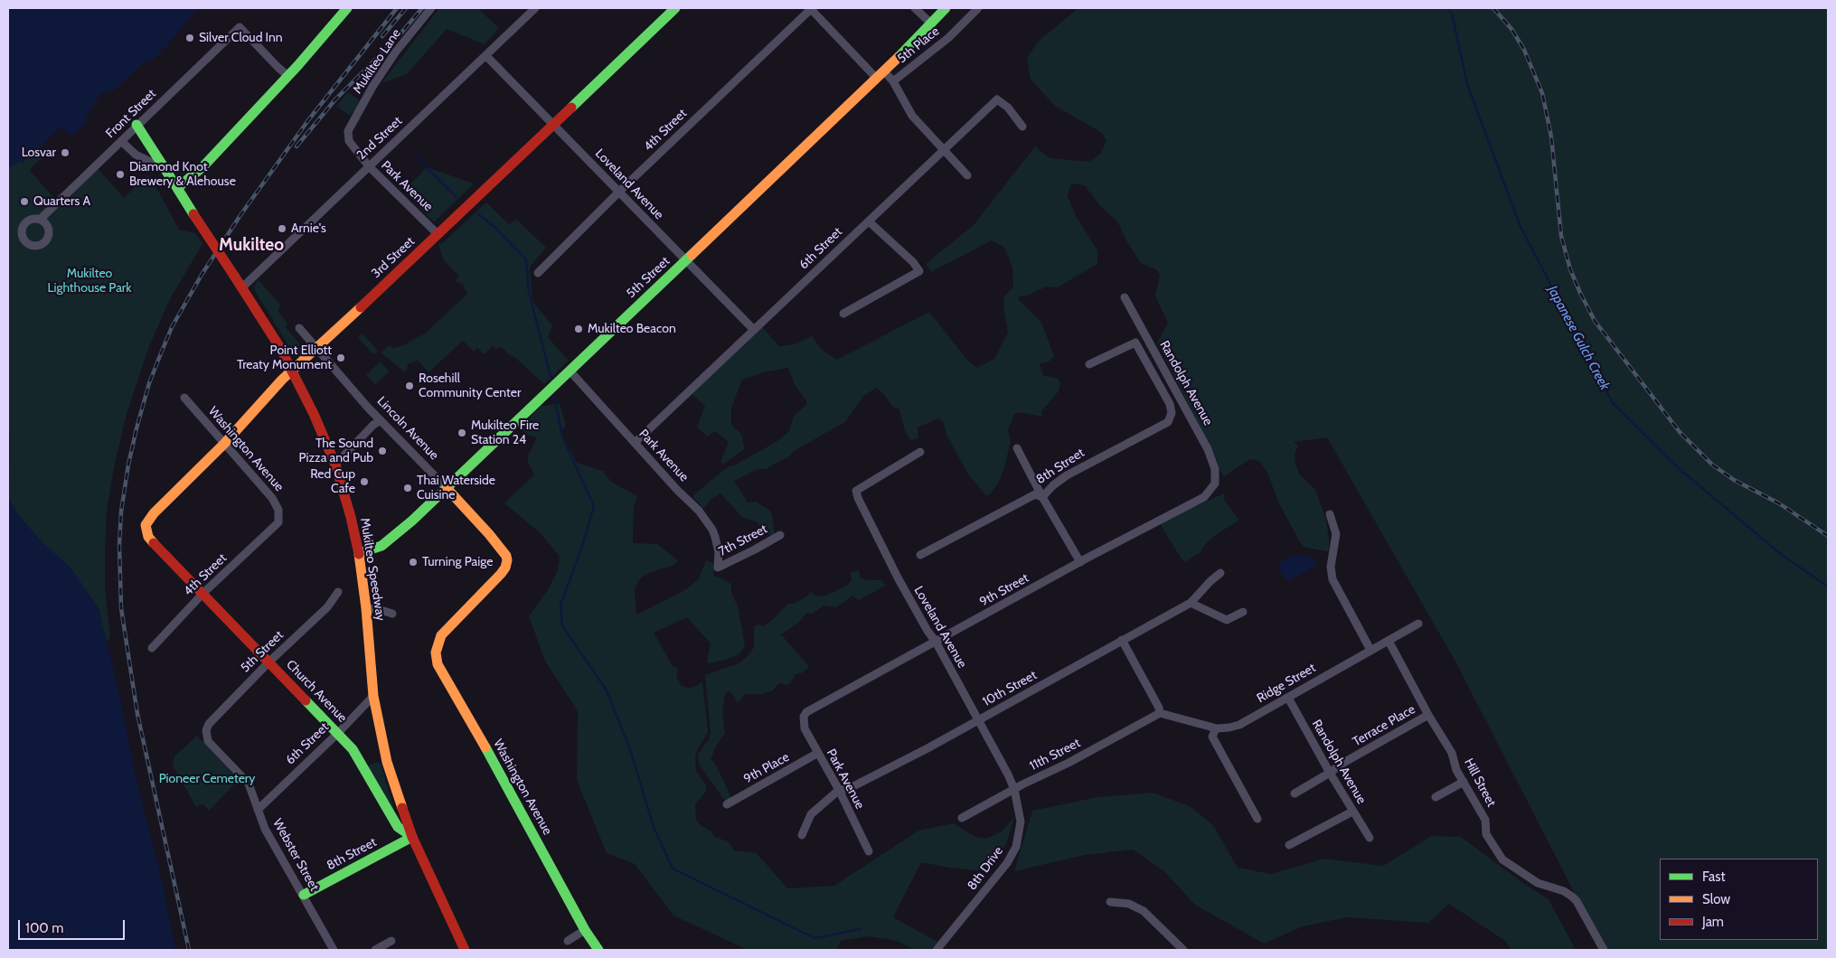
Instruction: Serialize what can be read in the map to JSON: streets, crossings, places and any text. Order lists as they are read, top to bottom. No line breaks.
{"streets":{"street":["5th Place","Mukilteo Lane","Front Street","4th Street","2nd Street","Loveland Avenue","Park Avenue","6th Street","3rd Street","5th Street","Randolph Avenue","Lincoln Avenue","Washington Avenue","8th Street","7th Street","Mukilteo Speedway","9th Street","Ridge Street","10th Street","Church Avenue","Terrace Place","11th Street","9th Place","Hill Street","Webster Street","8th Drive"]},"crossings":[["Mukilteo Lane","Park Avenue"],["Front Street","Mukilteo Speedway"],["4th Street","Loveland Avenue"],["4th Street","Washington Avenue"],["4th Street","Church Avenue"],["2nd Street","Loveland Avenue"],["2nd Street","Park Avenue"],["2nd Street","Mukilteo Speedway"],["Loveland Avenue","6th Street"],["Loveland Avenue","3rd Street"],["Loveland Avenue","5th Street"],["Loveland Avenue","9th Street"],["Loveland Avenue","10th Street"],["Loveland Avenue","11th Street"],["Loveland Avenue","8th Drive"],["Park Avenue","6th Street"],["Park Avenue","3rd Street"],["Park Avenue","5th Street"],["Park Avenue","7th Street"],["Park Avenue","9th Street"],["Park Avenue","10th Street"],["Park Avenue","9th Place"],["6th Street","Mukilteo Speedway"],["6th Street","Church Avenue"],["6th Street","Webster Street"],["3rd Street","Lincoln Avenue"],["3rd Street","Washington Avenue"],["3rd Street","Mukilteo Speedway"],["3rd Street","Church Avenue"],["5th Street","Lincoln Avenue"],["5th Street","Mukilteo Speedway"],["5th Street","Church Avenue"],["5th Street","Webster Street"],["Randolph Avenue","8th Street"],["Randolph Avenue","9th Street"],["Randolph Avenue","Ridge Street"],["Randolph Avenue","Terrace Place"],["Lincoln Avenue","Washington Avenue"],["8th Street","Mukilteo Speedway"],["8th Street","Church Avenue"],["8th Street","Webster Street"],["Mukilteo Speedway","Church Avenue"],["Ridge Street","11th Street"],["Ridge Street","Hill Street"],["Terrace Place","Hill Street"],["11th Street","8th Drive"]],"districts":["Mukilteo"],"water":["Japanese Gulch Creek"],"parks":["Mukilteo Lighthouse Park","Pioneer Cemetery"],"places":["Silver Cloud Inn","Losvar","Diamond Knot Brewery & Alehouse","Quarters A","Arnie's","Mukilteo Beacon","Point Elliott Treaty Monument","Rosehill Community Center","Mukilteo Fire Station 24","The Sound Pizza and Pub","Red Cup Cafe","Thai Waterside Cuisine","Turning Paige"],"legend":["Fast","Slow","Jam"],"scale_bar":"100 m"}
